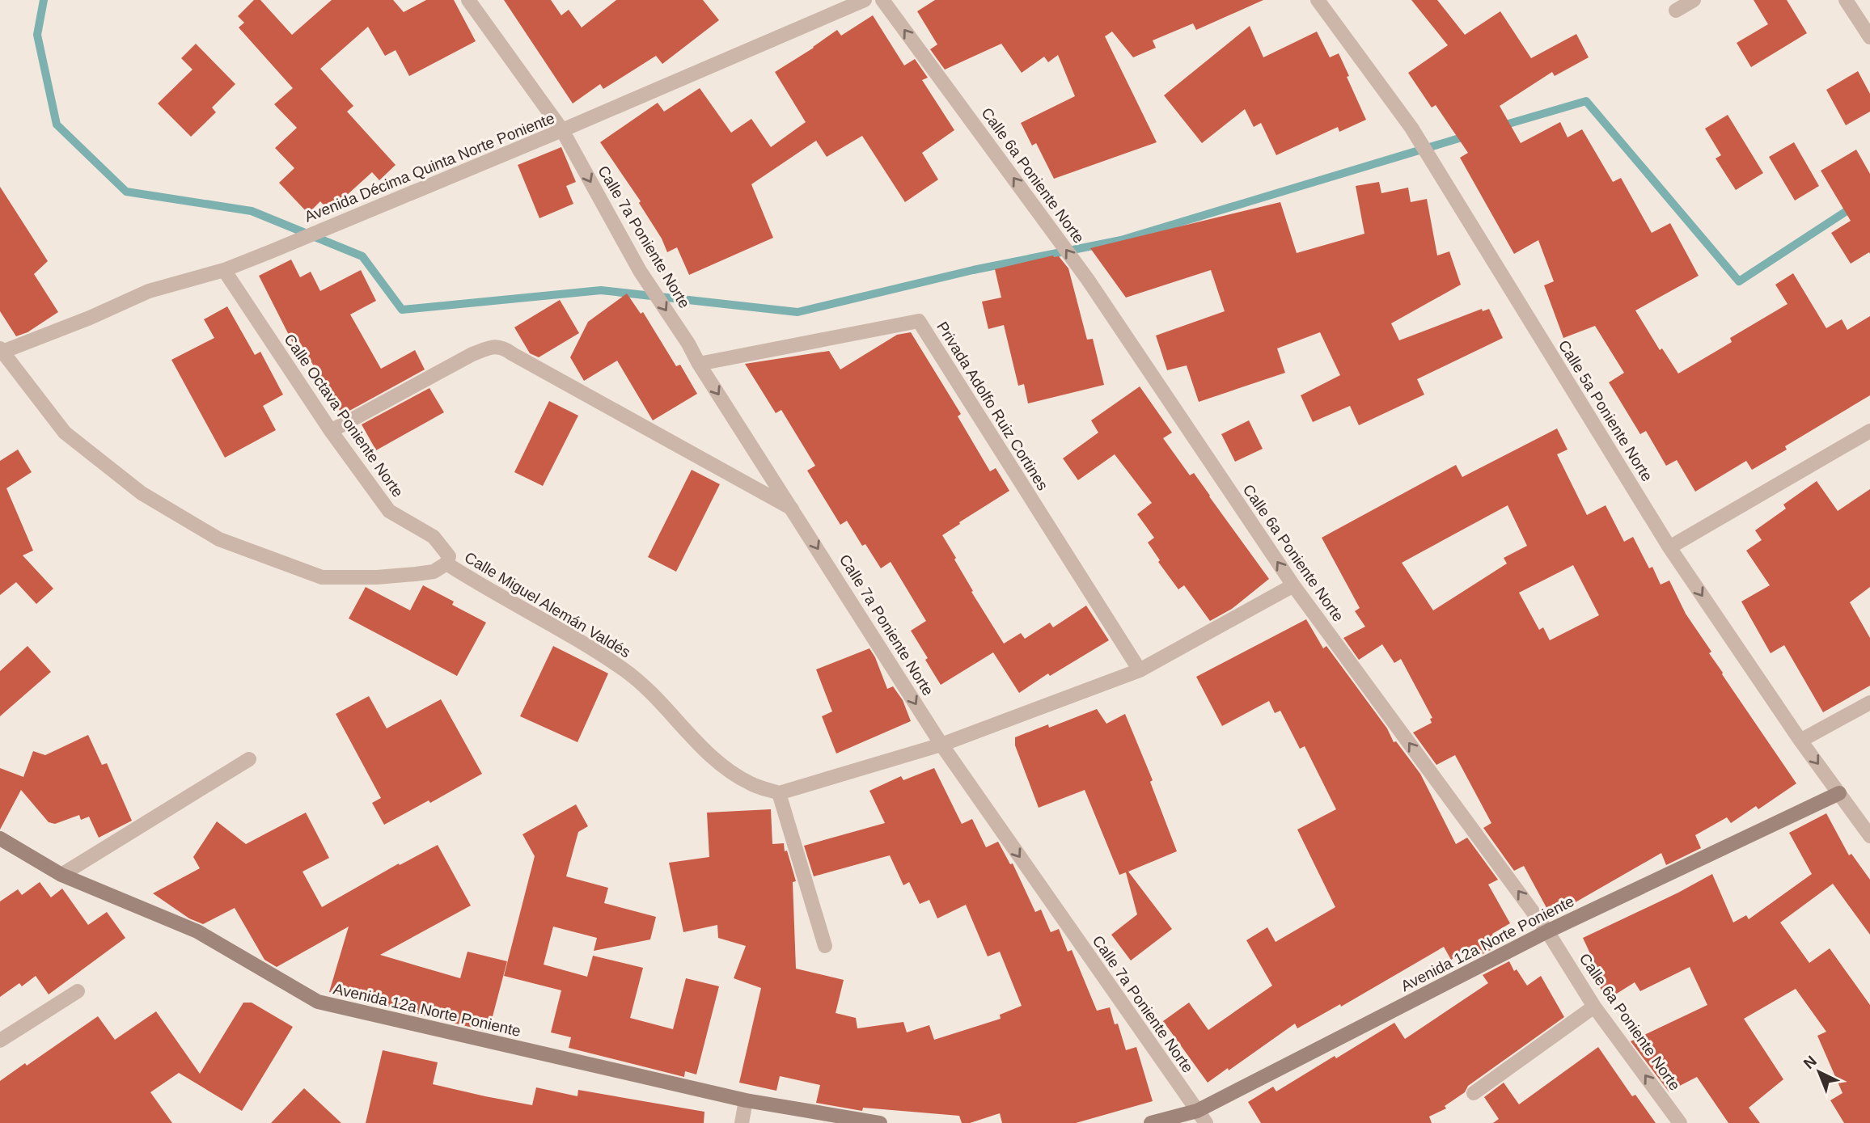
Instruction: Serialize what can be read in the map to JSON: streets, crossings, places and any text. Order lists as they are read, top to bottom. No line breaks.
{"streets":{"street":["Avenida Décima Quinta Norte Poniente","Calle 6a Poniente Norte","Calle 7a Poniente Norte","Privada Adolfo Ruiz Cortines","Calle 5a Poniente Norte","Calle Octava Poniente Norte","Calle Miguel Alemán Valdés","Avenida 12a Norte Poniente"]},"crossings":[["Avenida Décima Quinta Norte Poniente","Calle 7a Poniente Norte"],["Avenida Décima Quinta Norte Poniente","Calle Octava Poniente Norte"],["Avenida Décima Quinta Norte Poniente","Calle Miguel Alemán Valdés"],["Calle 6a Poniente Norte","Avenida 12a Norte Poniente"],["Calle 7a Poniente Norte","Privada Adolfo Ruiz Cortines"],["Calle 7a Poniente Norte","Avenida 12a Norte Poniente"],["Calle 5a Poniente Norte","Avenida 12a Norte Poniente"],["Calle Octava Poniente Norte","Calle Miguel Alemán Valdés"]],"one_way":["Calle 6a Poniente Norte","Calle 7a Poniente Norte"],"north":"top left"}
